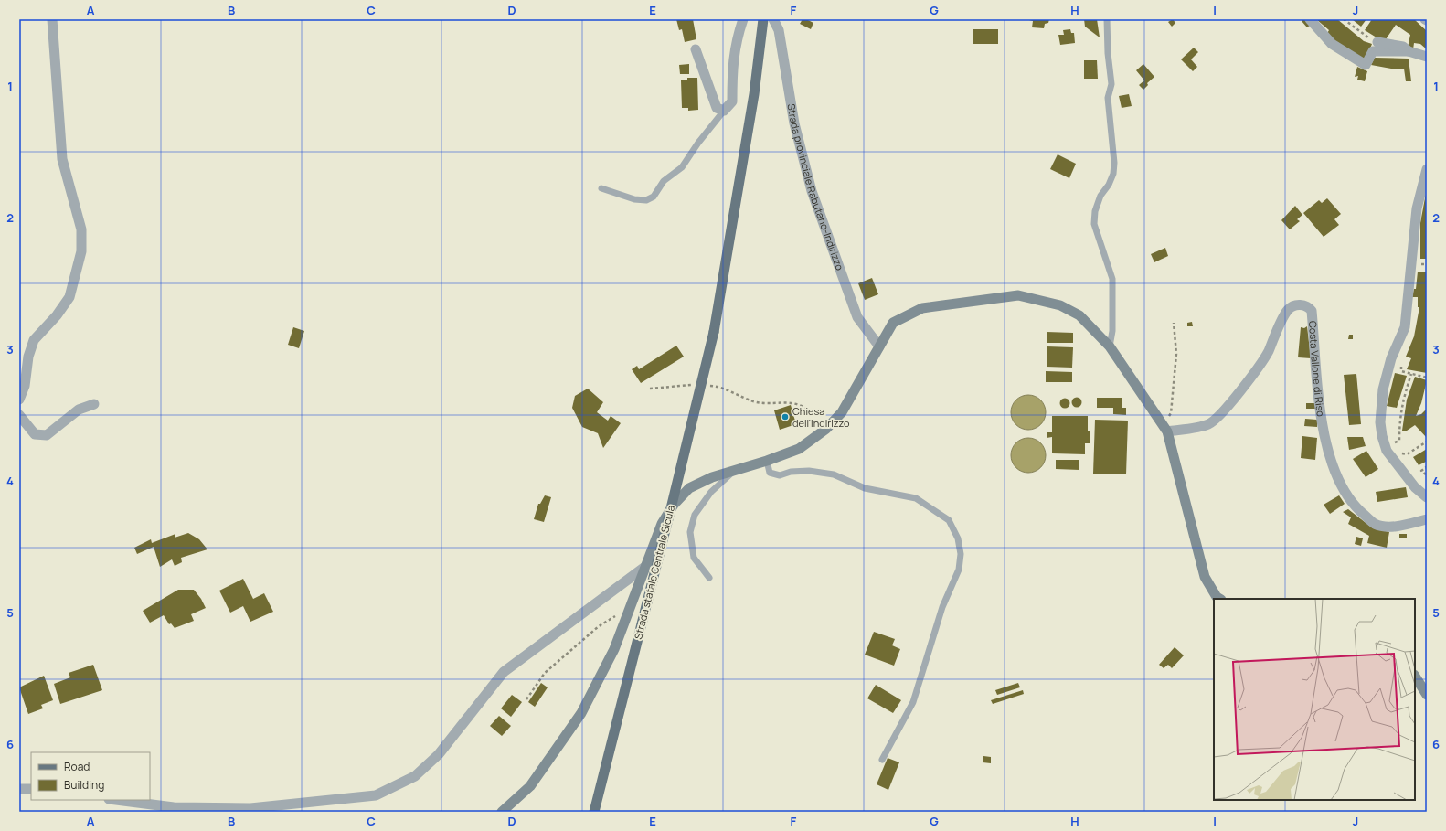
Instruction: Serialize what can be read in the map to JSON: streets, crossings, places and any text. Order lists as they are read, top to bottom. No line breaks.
{"streets":{"main road":["Strada statale Centrale Sicula"],"street":["Strada provinciale Rabutano-Indirizzo","Costa Vallone di Riso"]},"places":["Chiesa dell'Indirizzo"],"legend":["Road","Building"],"grid":{"columns":["A","B","C","D","E","F","G","H","I","J"],"rows":["1","2","3","4","5","6"]}}
